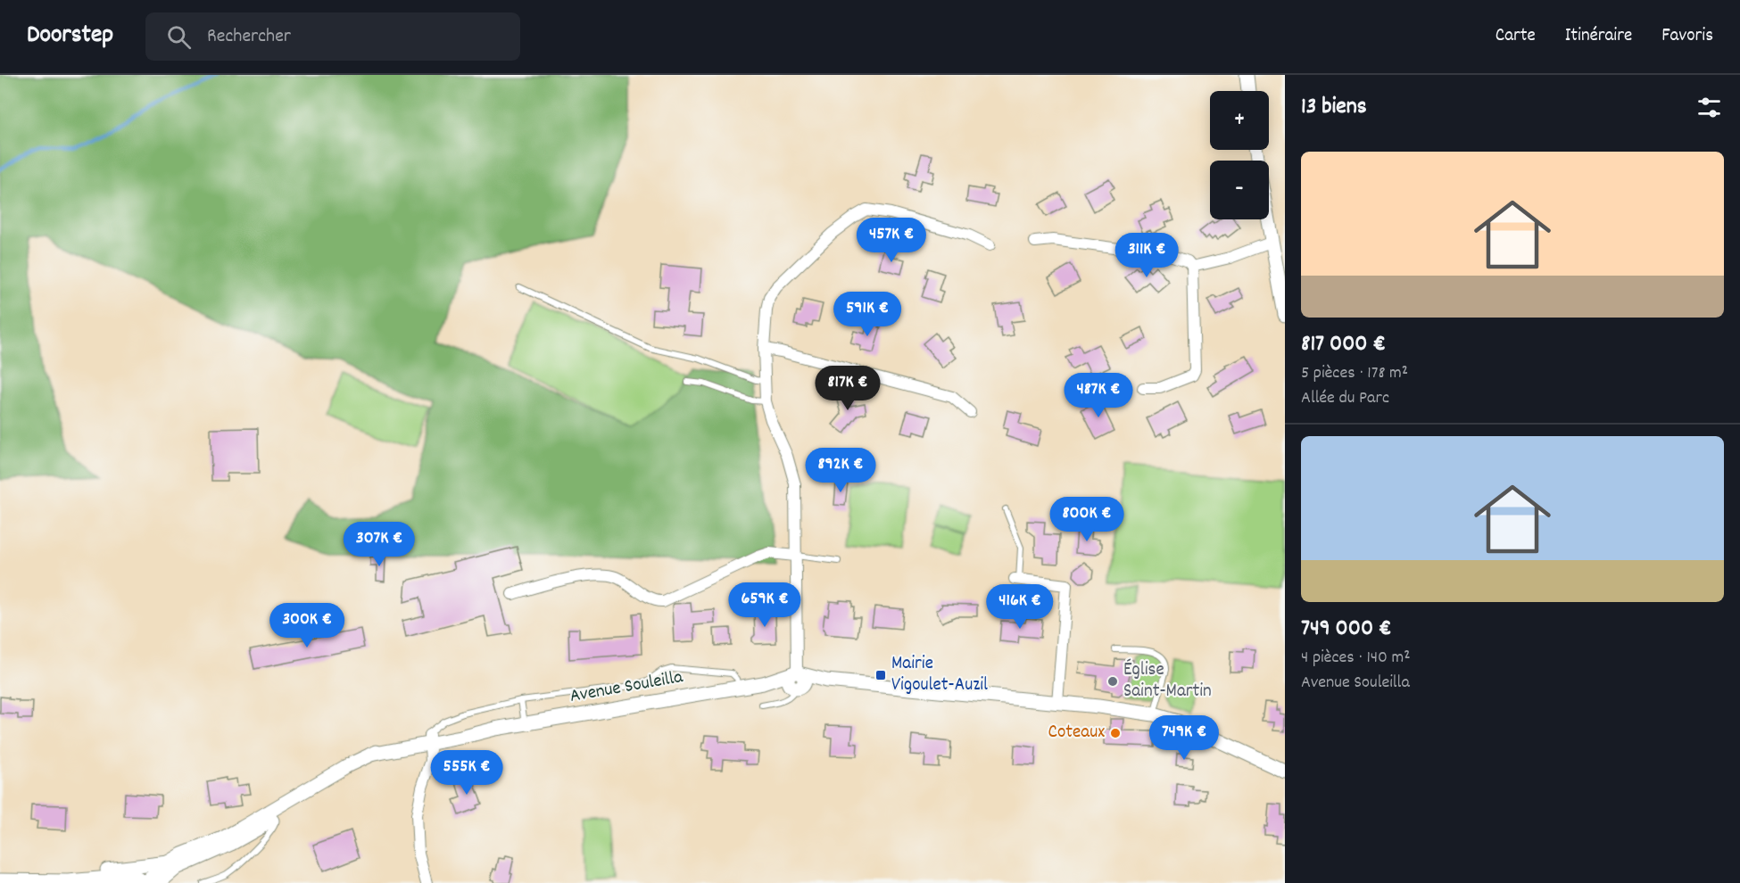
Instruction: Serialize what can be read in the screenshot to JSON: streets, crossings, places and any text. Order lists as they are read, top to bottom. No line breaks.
{"streets":{"street":["Avenue Souleilla"]},"places":{"transit":["Mairie Vigoulet-Auzil"],"other":["Église Saint-Martin","Coteaux"]},"page":{"header":"Doorstep","search":"Rechercher","nav":["Carte","Itinéraire","Favoris"],"heading":"13 biens","map_buttons":["+","−"],"list":[{"name":"817 000 €","note":"5 pièces · 178 m² · Allée du Parc"},{"name":"749 000 €","note":"4 pièces · 140 m² · Avenue Souleilla"}],"price":["457K €","311K €","591K €","817K €","487K €","892K €","800K €","307K €","659K €","416K €","300K €","749K €","555K €"]}}
